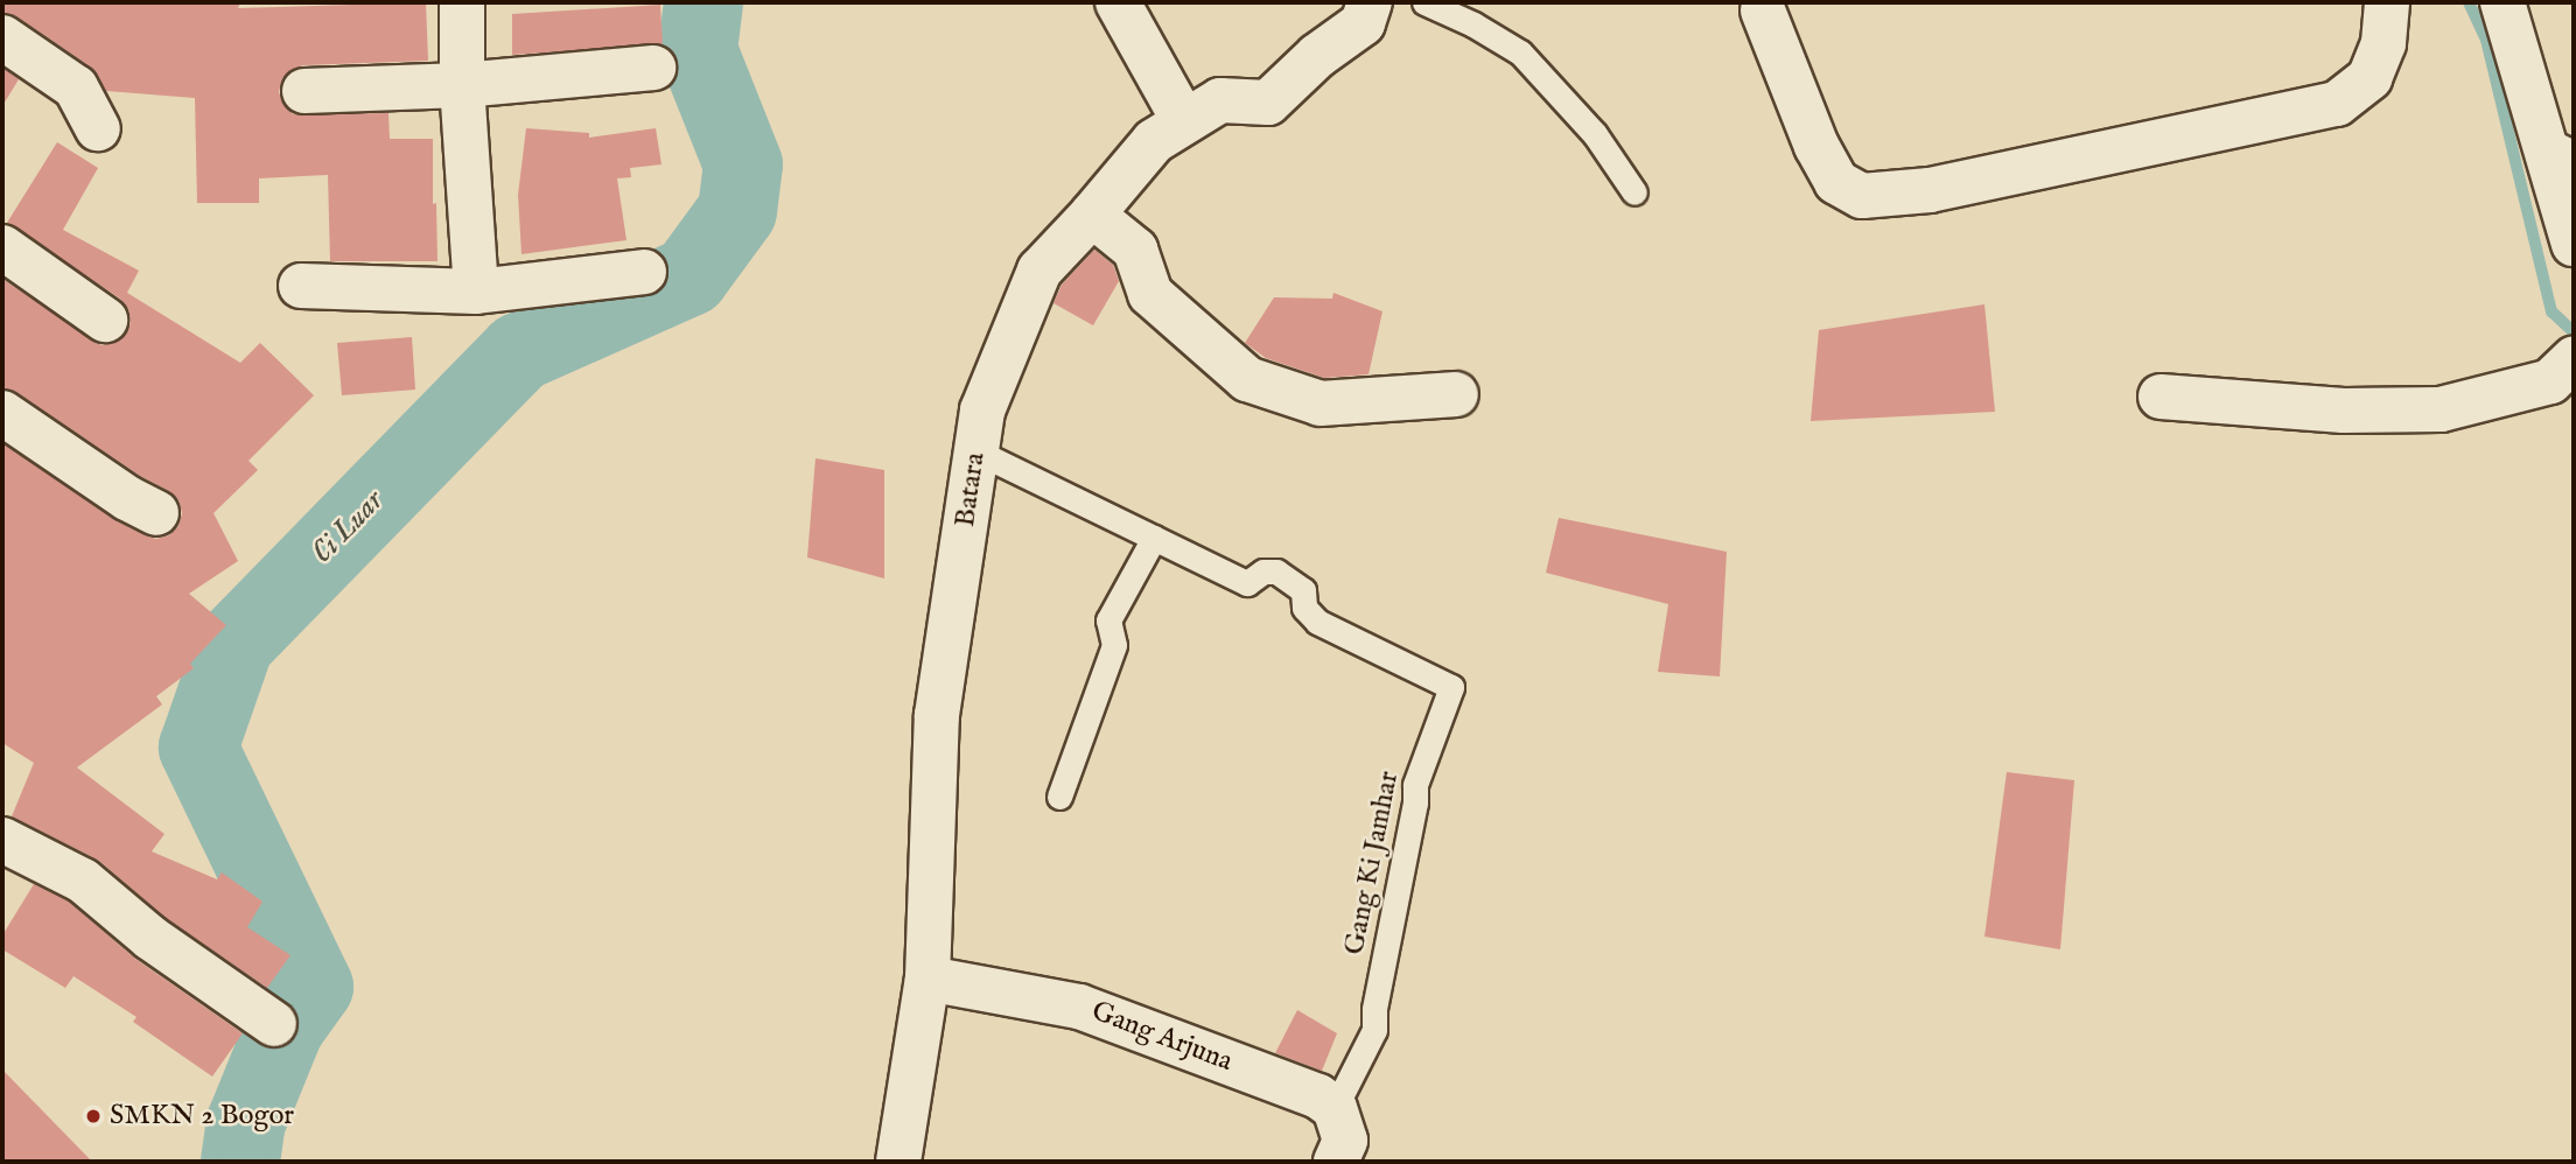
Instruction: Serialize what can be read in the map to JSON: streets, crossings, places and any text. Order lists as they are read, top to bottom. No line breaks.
{"streets":{"street":["Batara","Gang Arjuna"],"lane":["Gang Ki Jamhar"]},"crossings":[["Batara","Gang Ki Jamhar"],["Batara","Gang Arjuna"],["Gang Ki Jamhar","Gang Arjuna"]],"water":["Ci Luar"],"places":["SMKN 2 Bogor"]}
